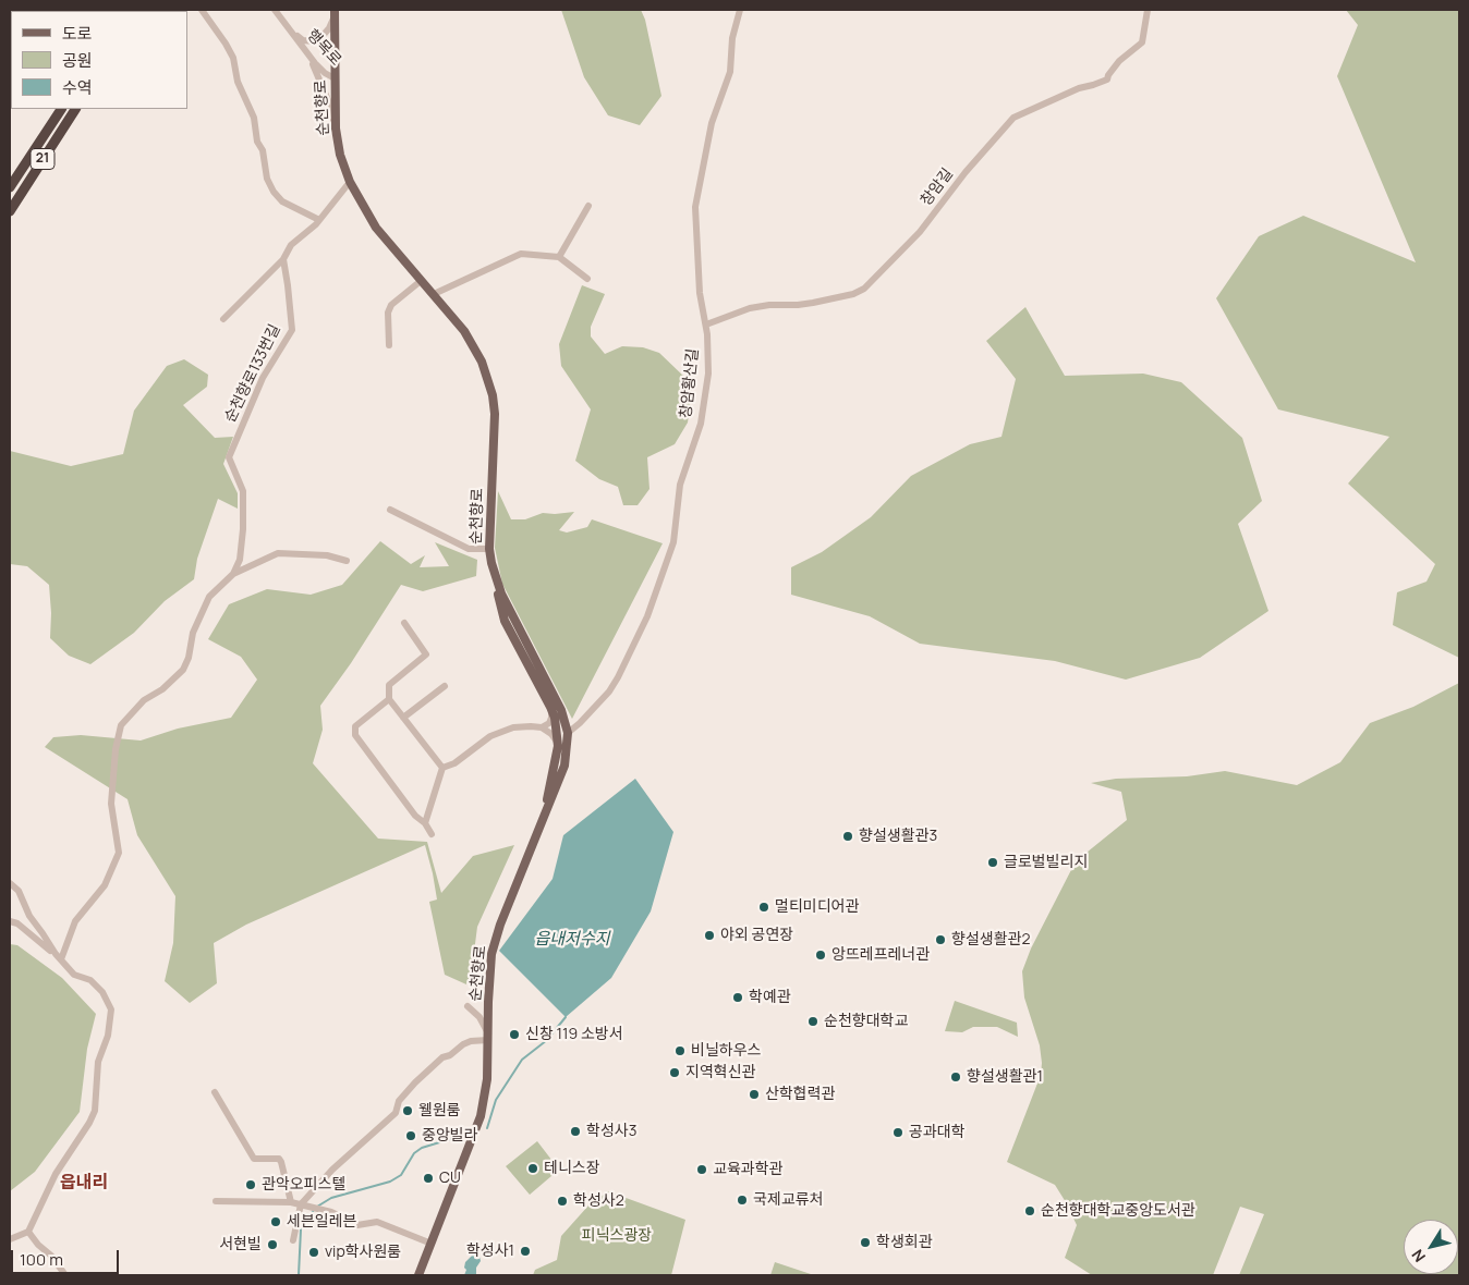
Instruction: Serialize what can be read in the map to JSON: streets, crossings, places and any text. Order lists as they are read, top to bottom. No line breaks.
{"streets":{"highway":["21"],"main road":["순천향로"],"street":["행목로","창암길","순천향로133번길","창암황산길"]},"crossings":[["행목로","순천향로"],["순천향로","창암황산길"],["창암길","창암황산길"]],"districts":["읍내리"],"water":["읍내저수지"],"parks":["피닉스광장"],"places":["향설생활관3","글로벌빌리지","멀티미디어관","야외 공연장","향설생활관2","앙뜨레프레너관","학예관","순천향대학교","신창 119 소방서","비닐하우스","지역혁신관","향설생활관1","산학협력관","웰원룸","학성사3","공과대학","중앙빌라","테니스장","교육과학관","CU","관악오피스텔","국제교류처","학성사2","순천향대학교중앙도서관","세븐일레븐","학생회관","서현빌","학성사1","vip학사원룸"],"legend":["도로","공원","수역"],"scale_bar":"100 m","north":"bottom left"}
